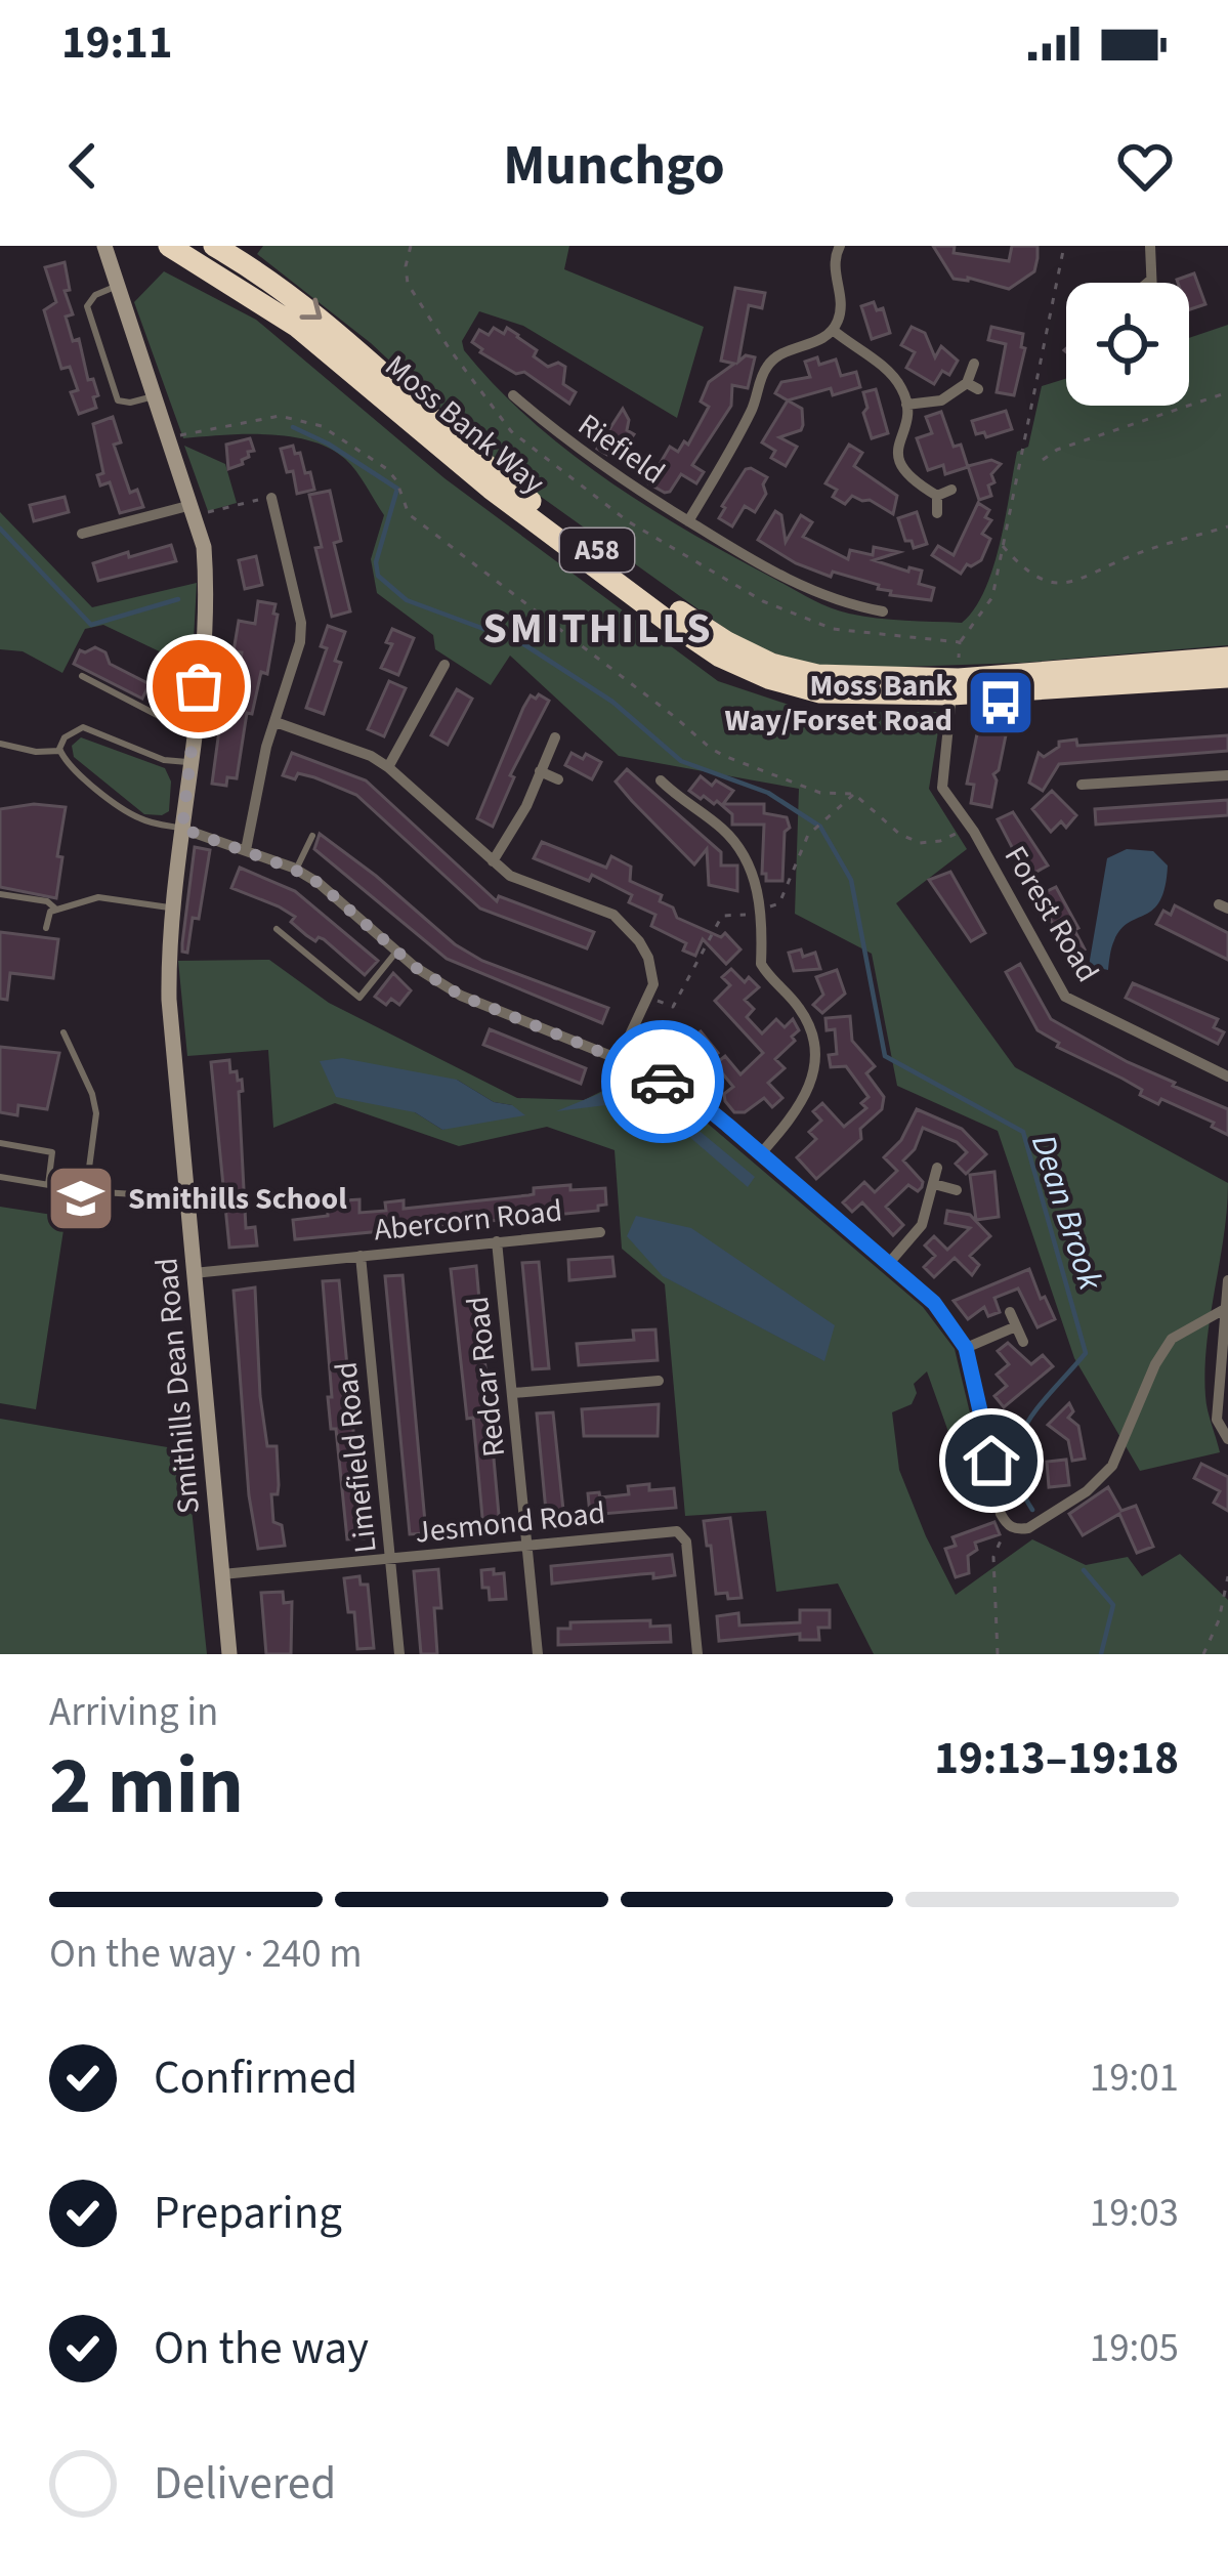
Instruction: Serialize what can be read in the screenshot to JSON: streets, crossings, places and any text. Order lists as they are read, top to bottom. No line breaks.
{"streets":{"highway":["Moss Bank Way","A58"],"street":["Riefield","Forest Road","Abercorn Road","Redcar Road","Smithills Dean Road","Limefield Road","Jesmond Road"]},"crossings":[["Moss Bank Way","Forest Road"],["Abercorn Road","Redcar Road"],["Abercorn Road","Smithills Dean Road"],["Abercorn Road","Limefield Road"],["Redcar Road","Jesmond Road"],["Smithills Dean Road","Jesmond Road"],["Limefield Road","Jesmond Road"]],"districts":["SMITHILLS"],"water":["Dean Brook"],"places":{"bus stop":["Moss Bank Way/Forset Road"],"school or university":["Smithills School"]},"page":{"status":"19:11","header":"Munchgo","heading":["2 min","Arriving in","19:13–19:18"],"bar":"On the way · 240 m","list":[["Confirmed","19:01"],["Preparing","19:03"],["On the way","19:05"],"Delivered"]}}
